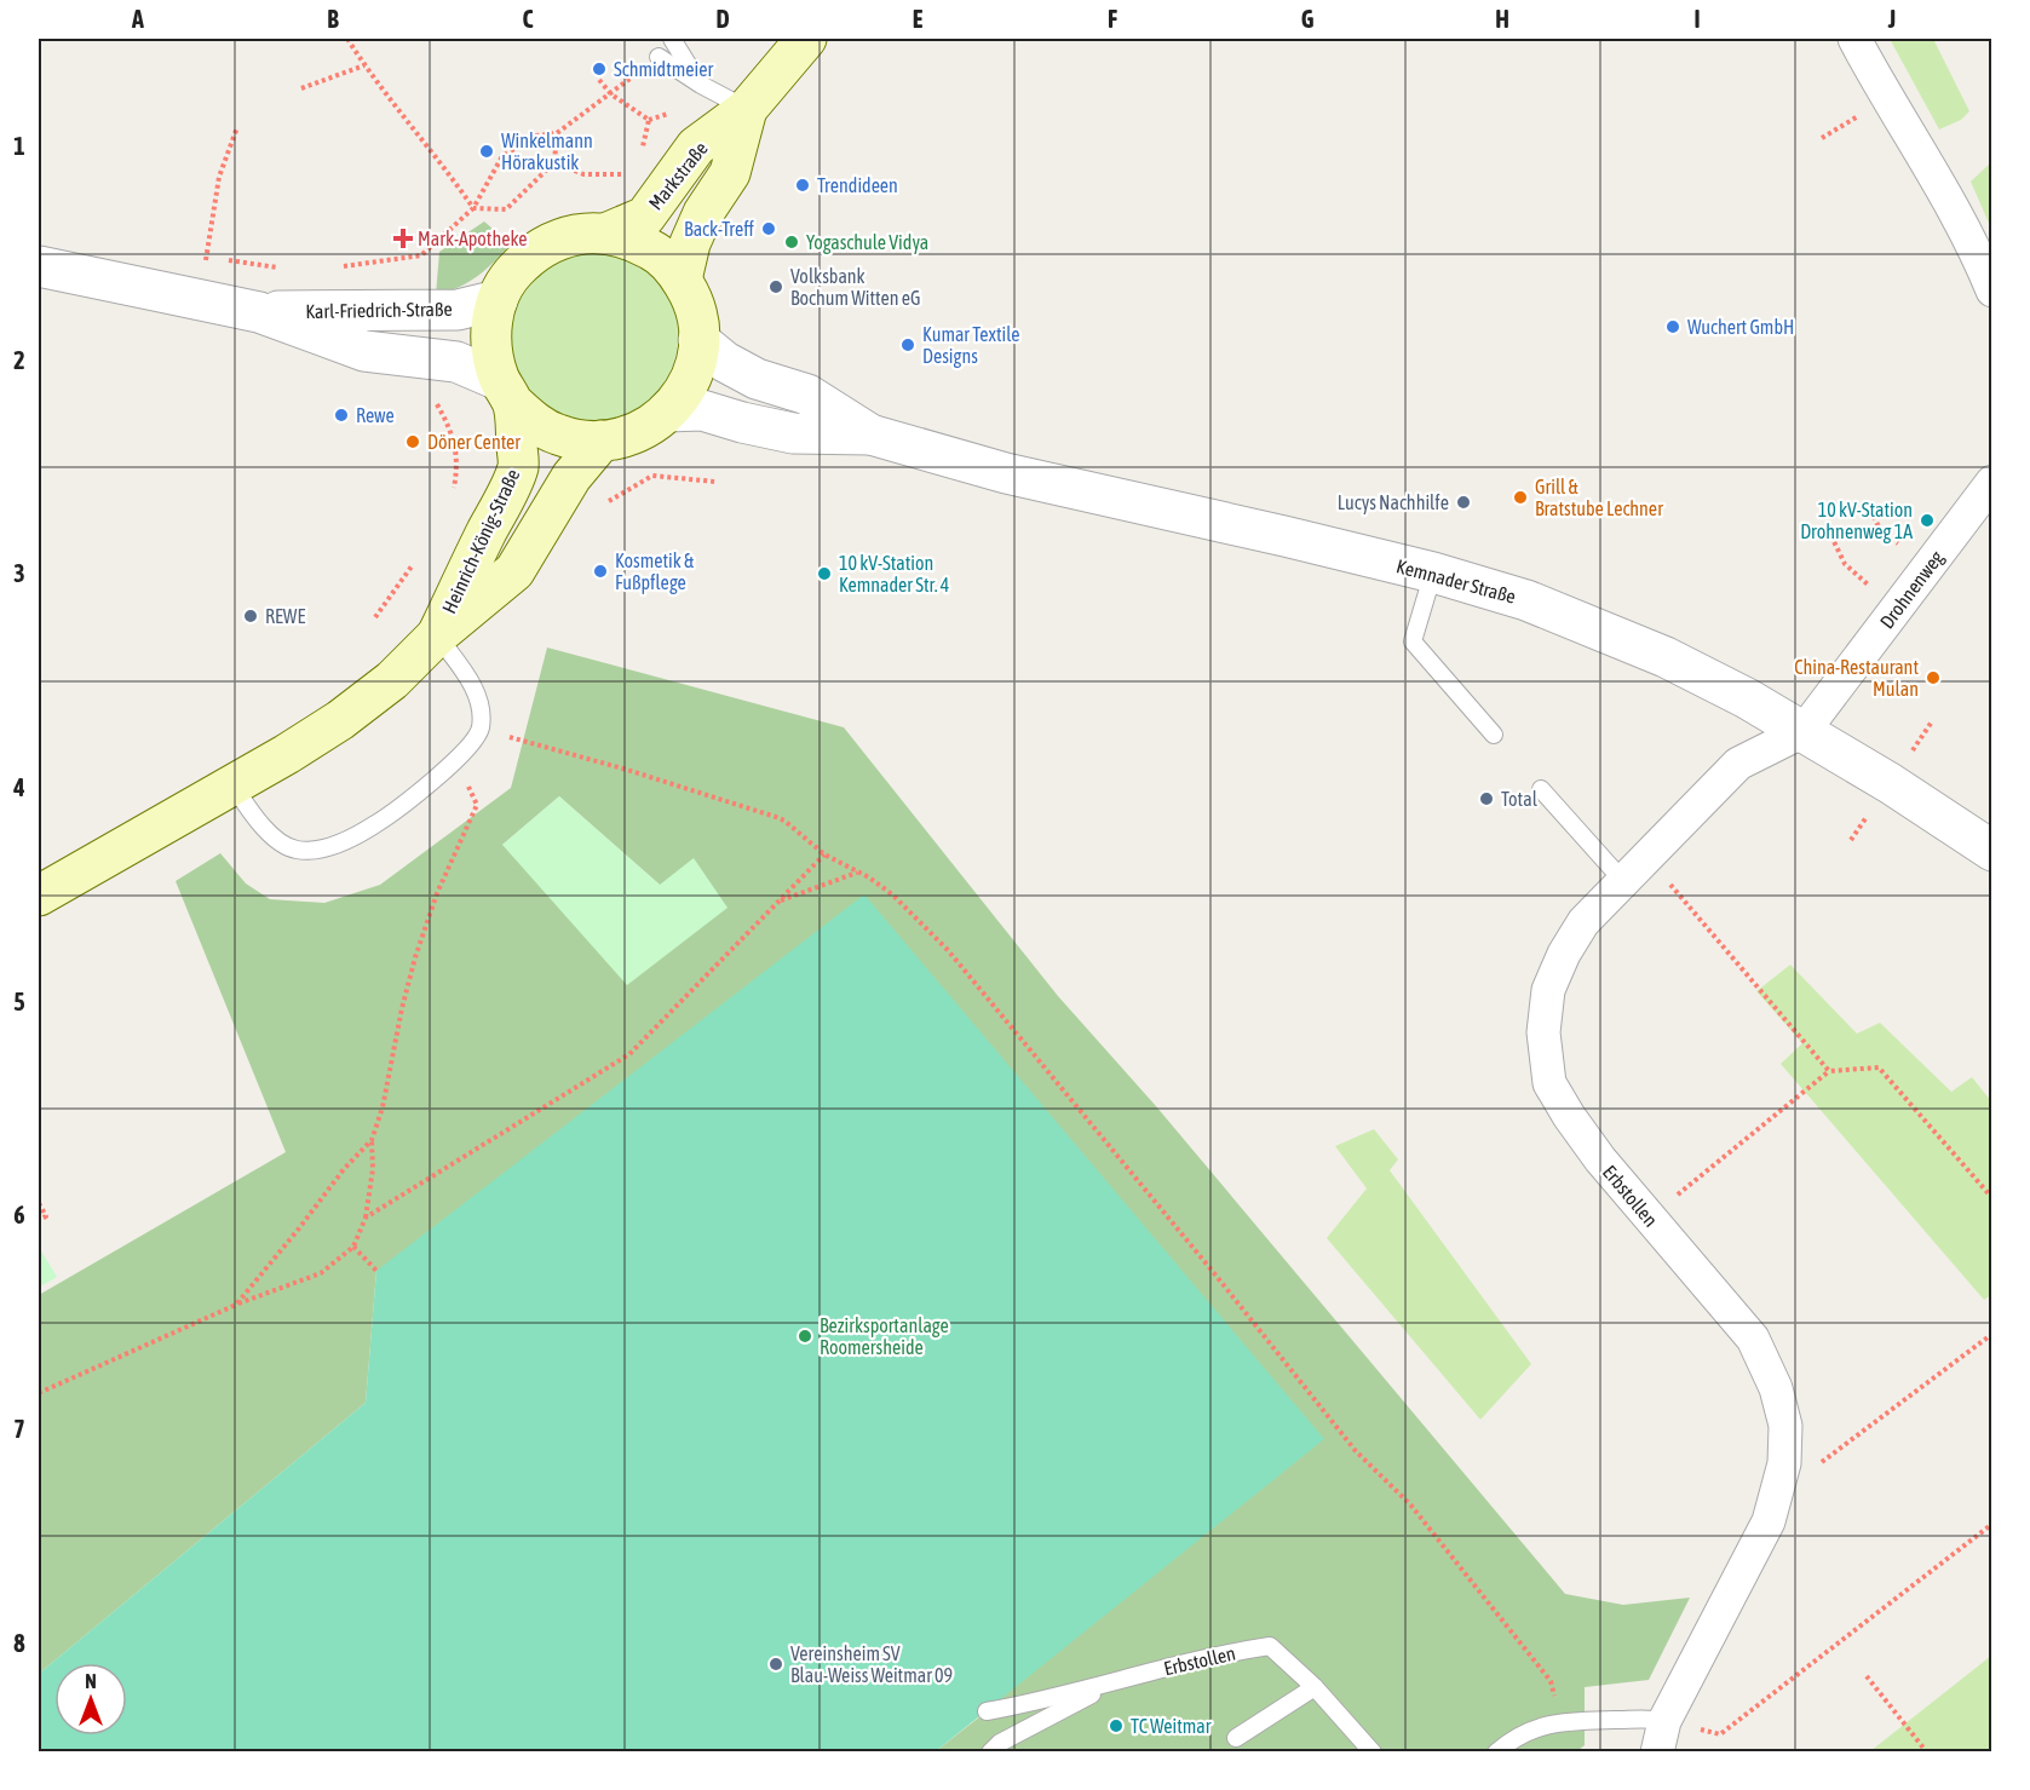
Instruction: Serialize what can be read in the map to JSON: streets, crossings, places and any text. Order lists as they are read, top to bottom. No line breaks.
{"streets":{"main road":["Markstraße","Heinrich-König-Straße"],"street":["Karl-Friedrich-Straße","Kemnader Straße","Drohnenweg","Erbstollen"]},"crossings":[["Markstraße","Karl-Friedrich-Straße"],["Markstraße","Heinrich-König-Straße"],["Markstraße","Kemnader Straße"],["Karl-Friedrich-Straße","Heinrich-König-Straße"],["Karl-Friedrich-Straße","Kemnader Straße"],["Heinrich-König-Straße","Kemnader Straße"],["Kemnader Straße","Drohnenweg"],["Kemnader Straße","Erbstollen"],["Drohnenweg","Erbstollen"]],"places":{"other":["Schmidtmeier","Winkelmann Hörakustik","Trendideen","Back-Treff","Yogaschule Vidya","Volksbank Bochum Witten eG","Wuchert GmbH","Kumar Textile Designs","Rewe","Döner Center","Grill & Bratstube Lechner","Lucys Nachhilfe","10 kV-Station Drohnenweg 1A","Kosmetik & Fußpflege","10 kV-Station Kemnader Str. 4","REWE","China-Restaurant Mulan","Total","Bezirksportanlage Roomersheide","Vereinsheim SV Blau-Weiss Weitmar 09","TC Weitmar"],"health":["Mark-Apotheke"]},"north":"top","grid":{"columns":["A","B","C","D","E","F","G","H","I","J"],"rows":["1","2","3","4","5","6","7","8"]}}
